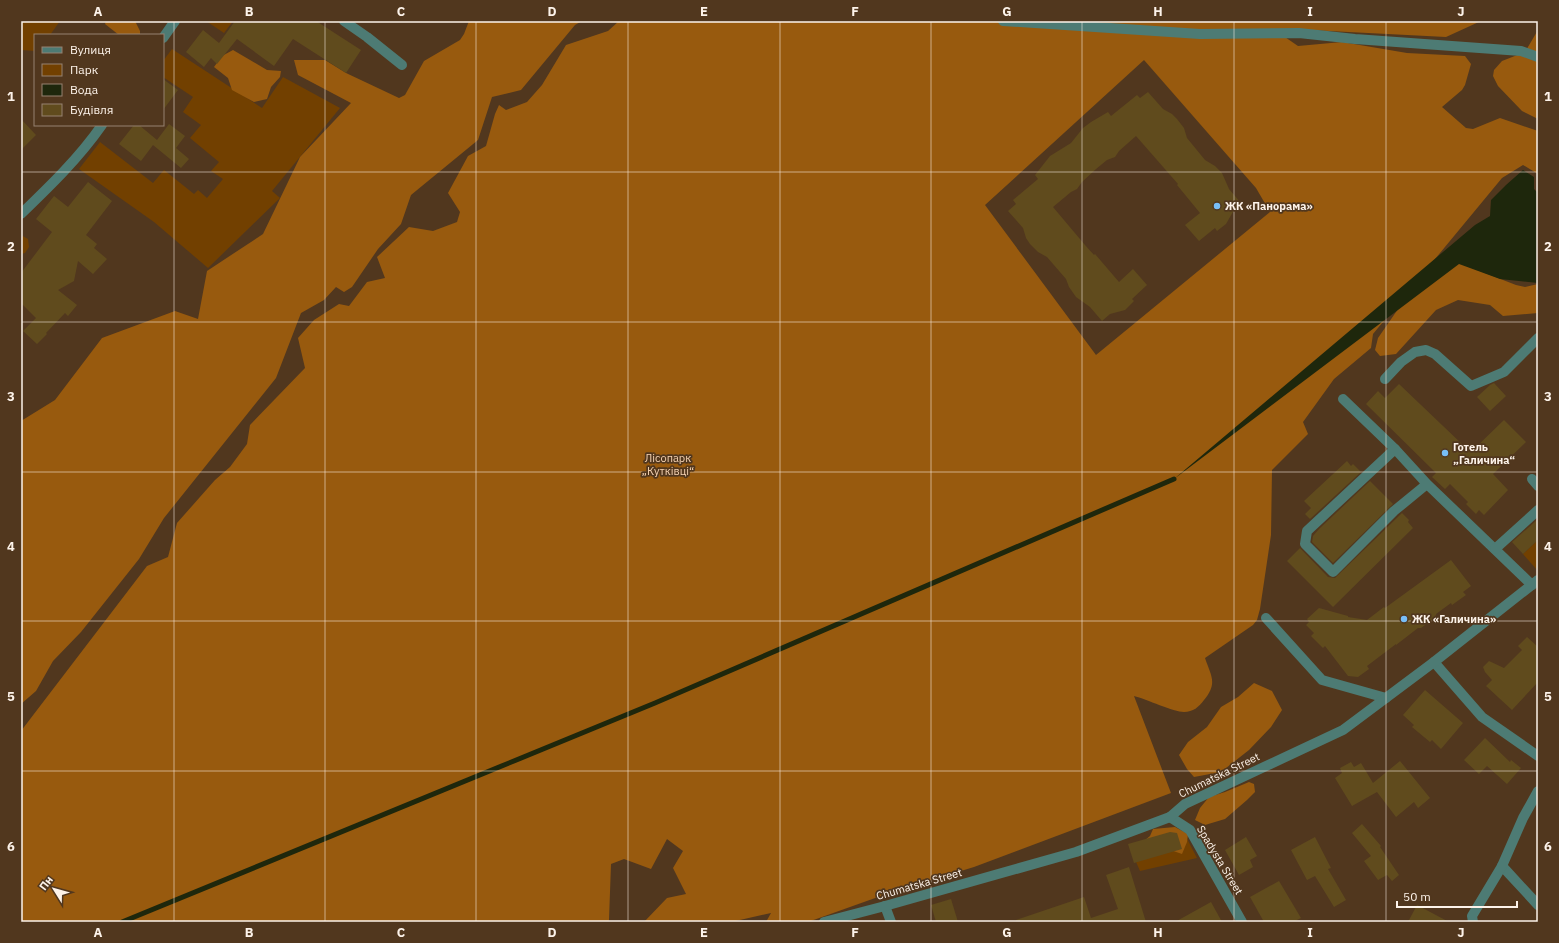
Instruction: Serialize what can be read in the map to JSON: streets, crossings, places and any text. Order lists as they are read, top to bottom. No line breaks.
{"streets":{"street":["Chumatska Street","Spadysta Street"]},"crossings":[["Chumatska Street","Spadysta Street"]],"parks":["Лісопарк „Кутківці“"],"places":["ЖК «Панорама»","Готель „Галичина“","ЖК «Галичина»"],"legend":["Вулиця","Парк","Вода","Будівля"],"scale_bar":"50 m","north":"top left","grid":{"columns":["A","B","C","D","E","F","G","H","I","J"],"rows":["1","2","3","4","5","6"]}}
